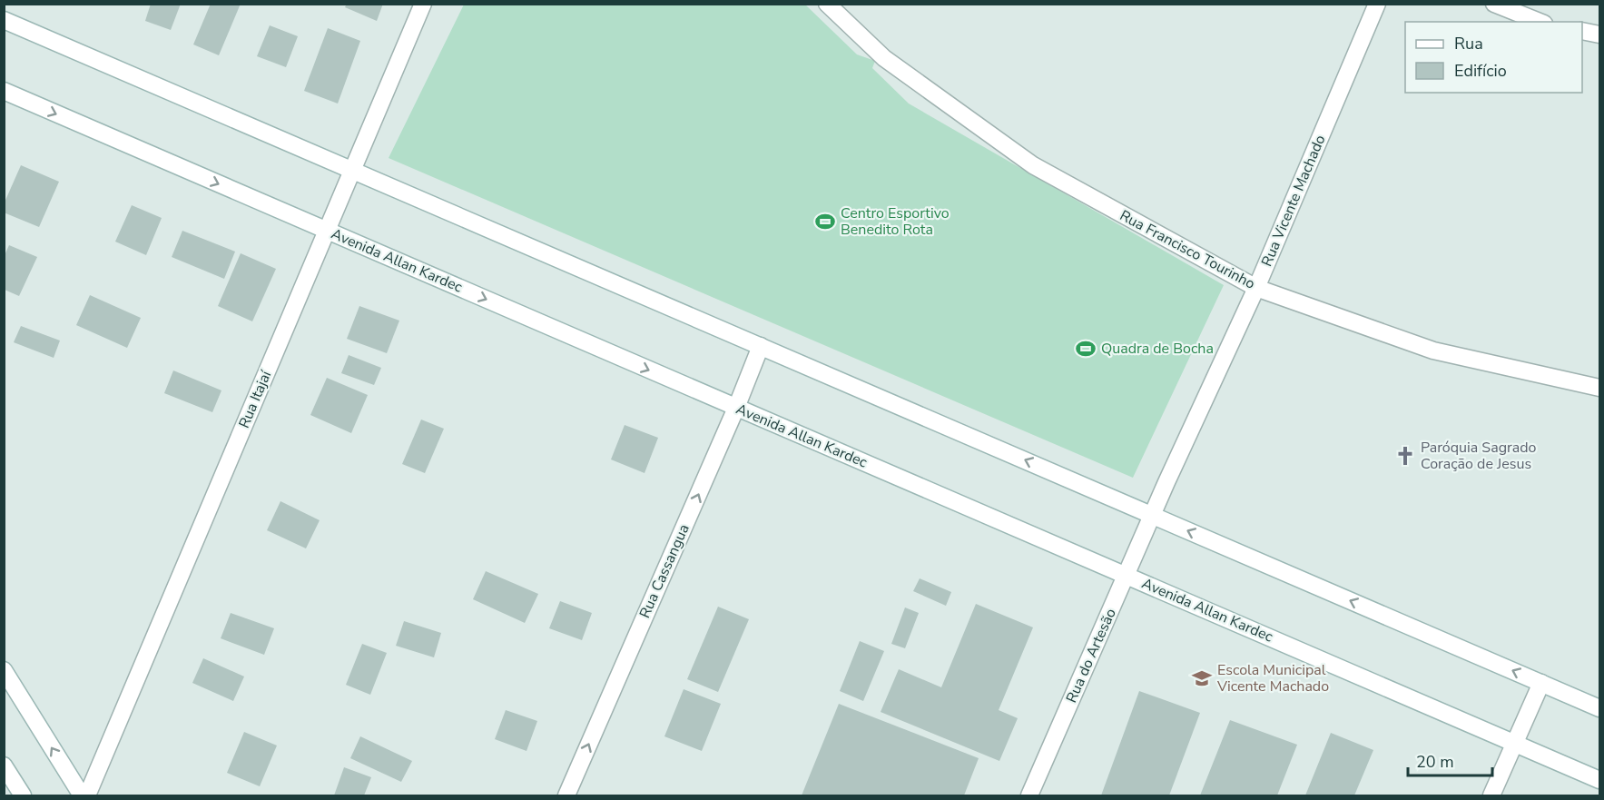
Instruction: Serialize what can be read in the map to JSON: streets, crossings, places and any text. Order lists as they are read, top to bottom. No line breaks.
{"streets":{"street":["Rua Vicente Machado","Rua Francisco Tourinho","Avenida Allan Kardec","Rua Itajaí","Rua Cassangua","Rua do Artesão"]},"crossings":[["Rua Vicente Machado","Rua Francisco Tourinho"],["Rua Vicente Machado","Rua do Artesão"],["Avenida Allan Kardec","Rua Itajaí"],["Avenida Allan Kardec","Rua Cassangua"],["Avenida Allan Kardec","Rua do Artesão"]],"one_way":["Rua Cassangua"],"places":{"sports":["Centro Esportivo Benedito Rota","Quadra de Bocha"],"church":["Paróquia Sagrado Coração de Jesus"],"school or university":["Escola Municipal Vicente Machado"]},"legend":["Rua","Edifício"],"scale_bar":"20 m"}
